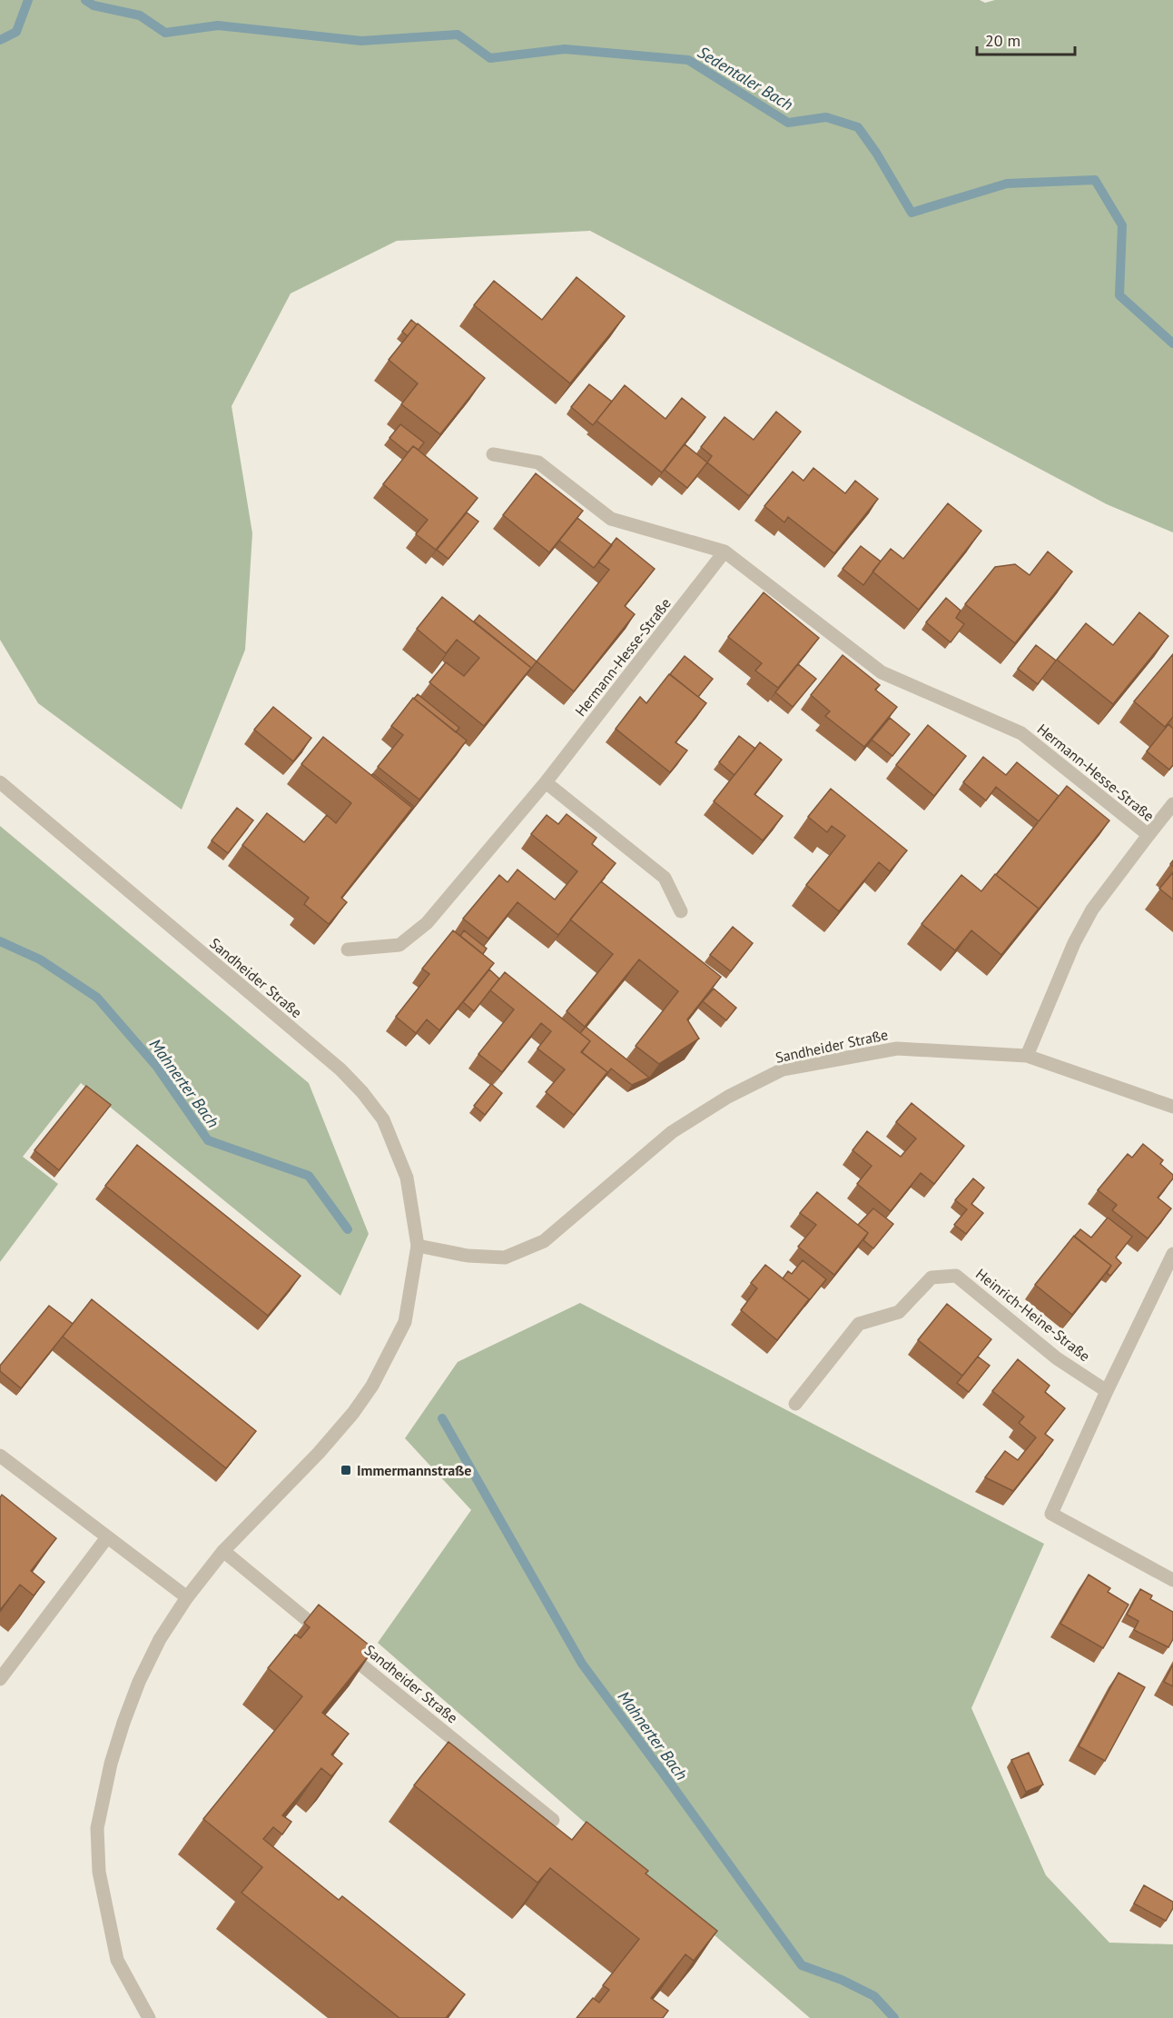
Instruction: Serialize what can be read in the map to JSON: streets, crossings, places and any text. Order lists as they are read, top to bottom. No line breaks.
{"streets":{"street":["Hermann-Hesse-Straße","Sandheider Straße","Heinrich-Heine-Straße"]},"crossings":[["Hermann-Hesse-Straße","Sandheider Straße"]],"water":["Sedentaler Bach","Mahnerter Bach"],"places":{"transit":["Immermannstraße"]},"scale_bar":"20 m"}
